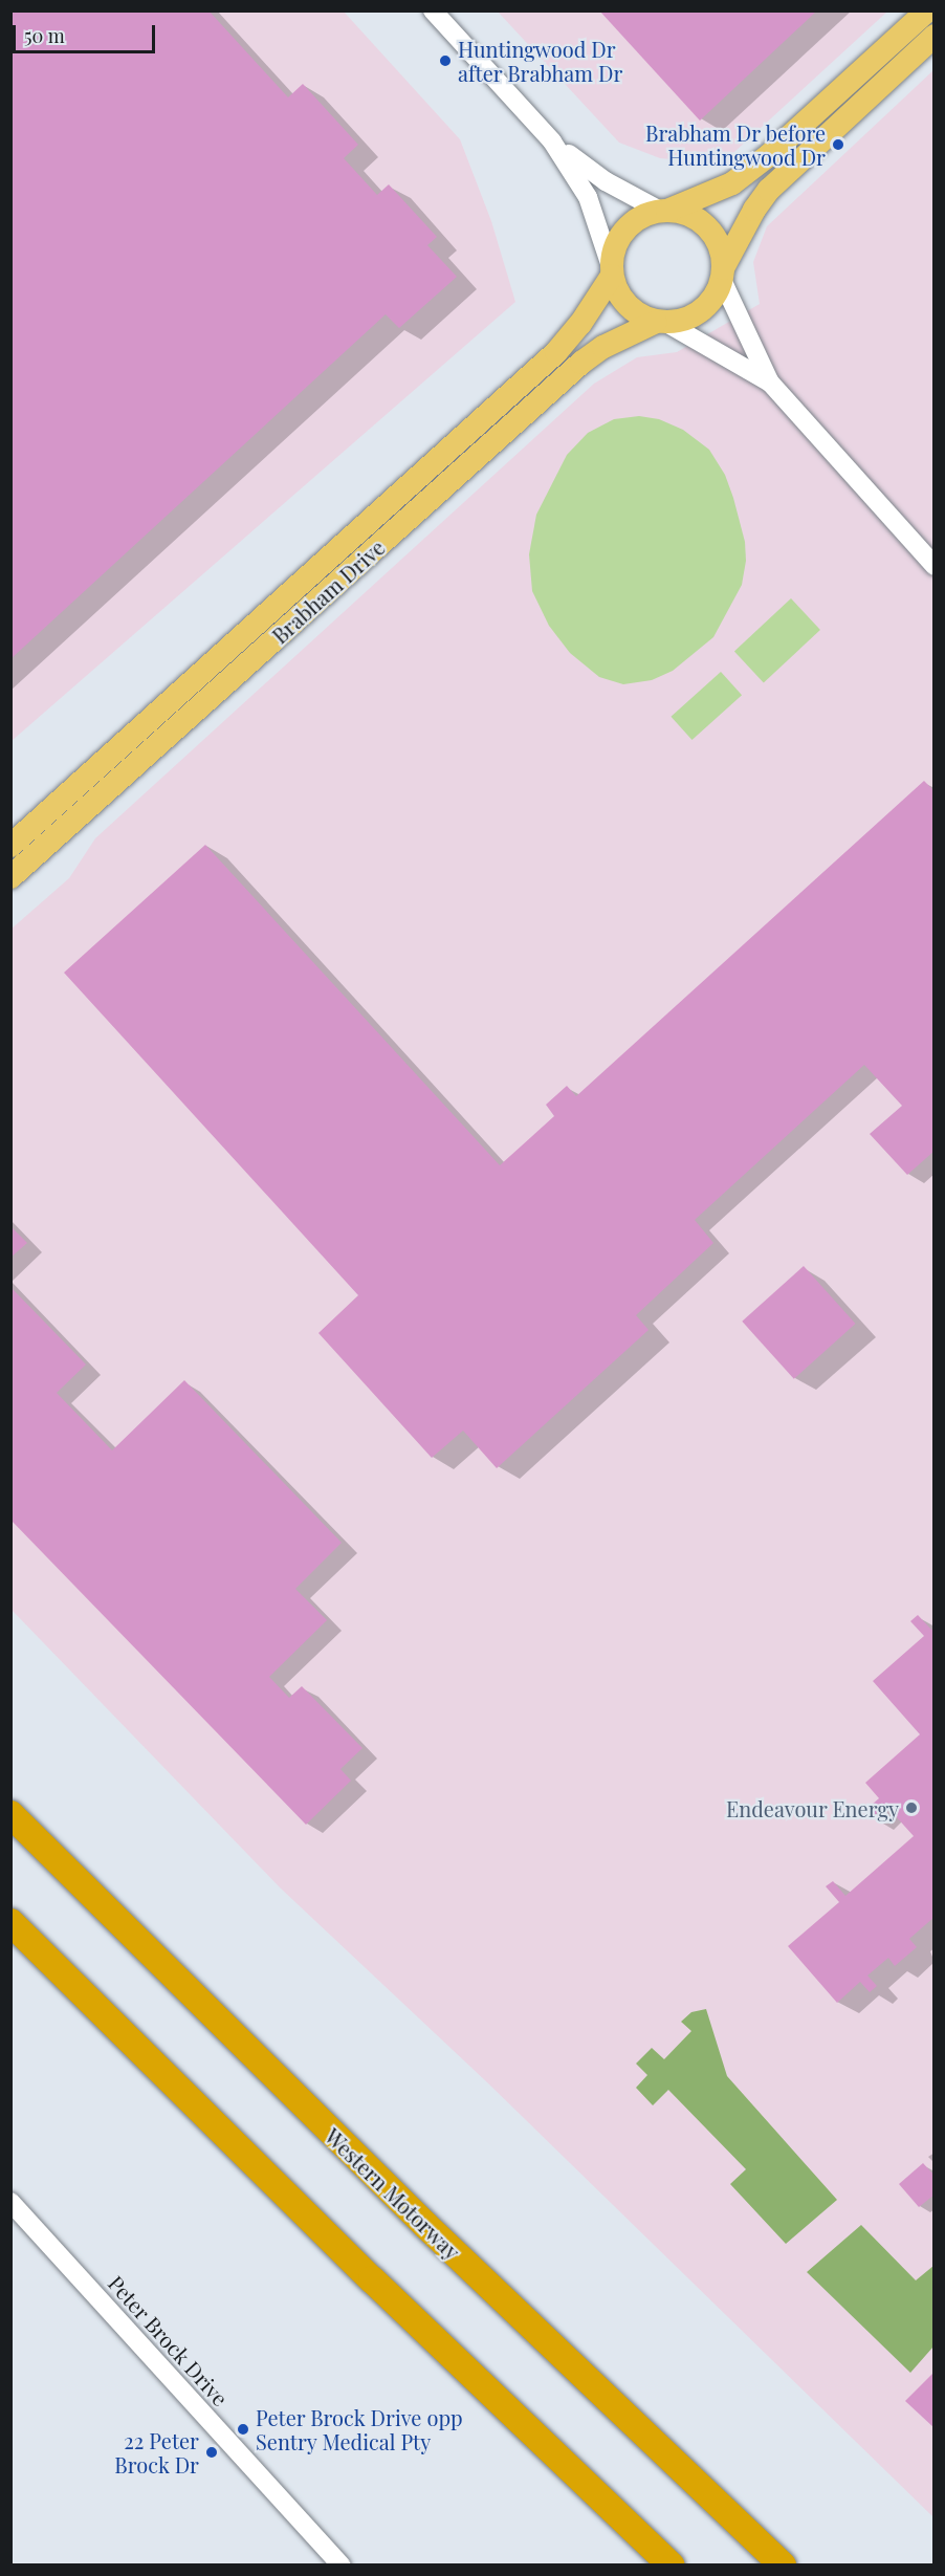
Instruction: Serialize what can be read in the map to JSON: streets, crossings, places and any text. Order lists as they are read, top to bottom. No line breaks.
{"streets":{"highway":["Western Motorway"],"main road":["Brabham Drive"],"street":["Peter Brock Drive"]},"places":["Huntingwood Dr after Brabham Dr","Brabham Dr before Huntingwood Dr","Endeavour Energy","Peter Brock Drive opp Sentry Medical Pty","22 Peter Brock Dr"],"scale_bar":"50 m"}
